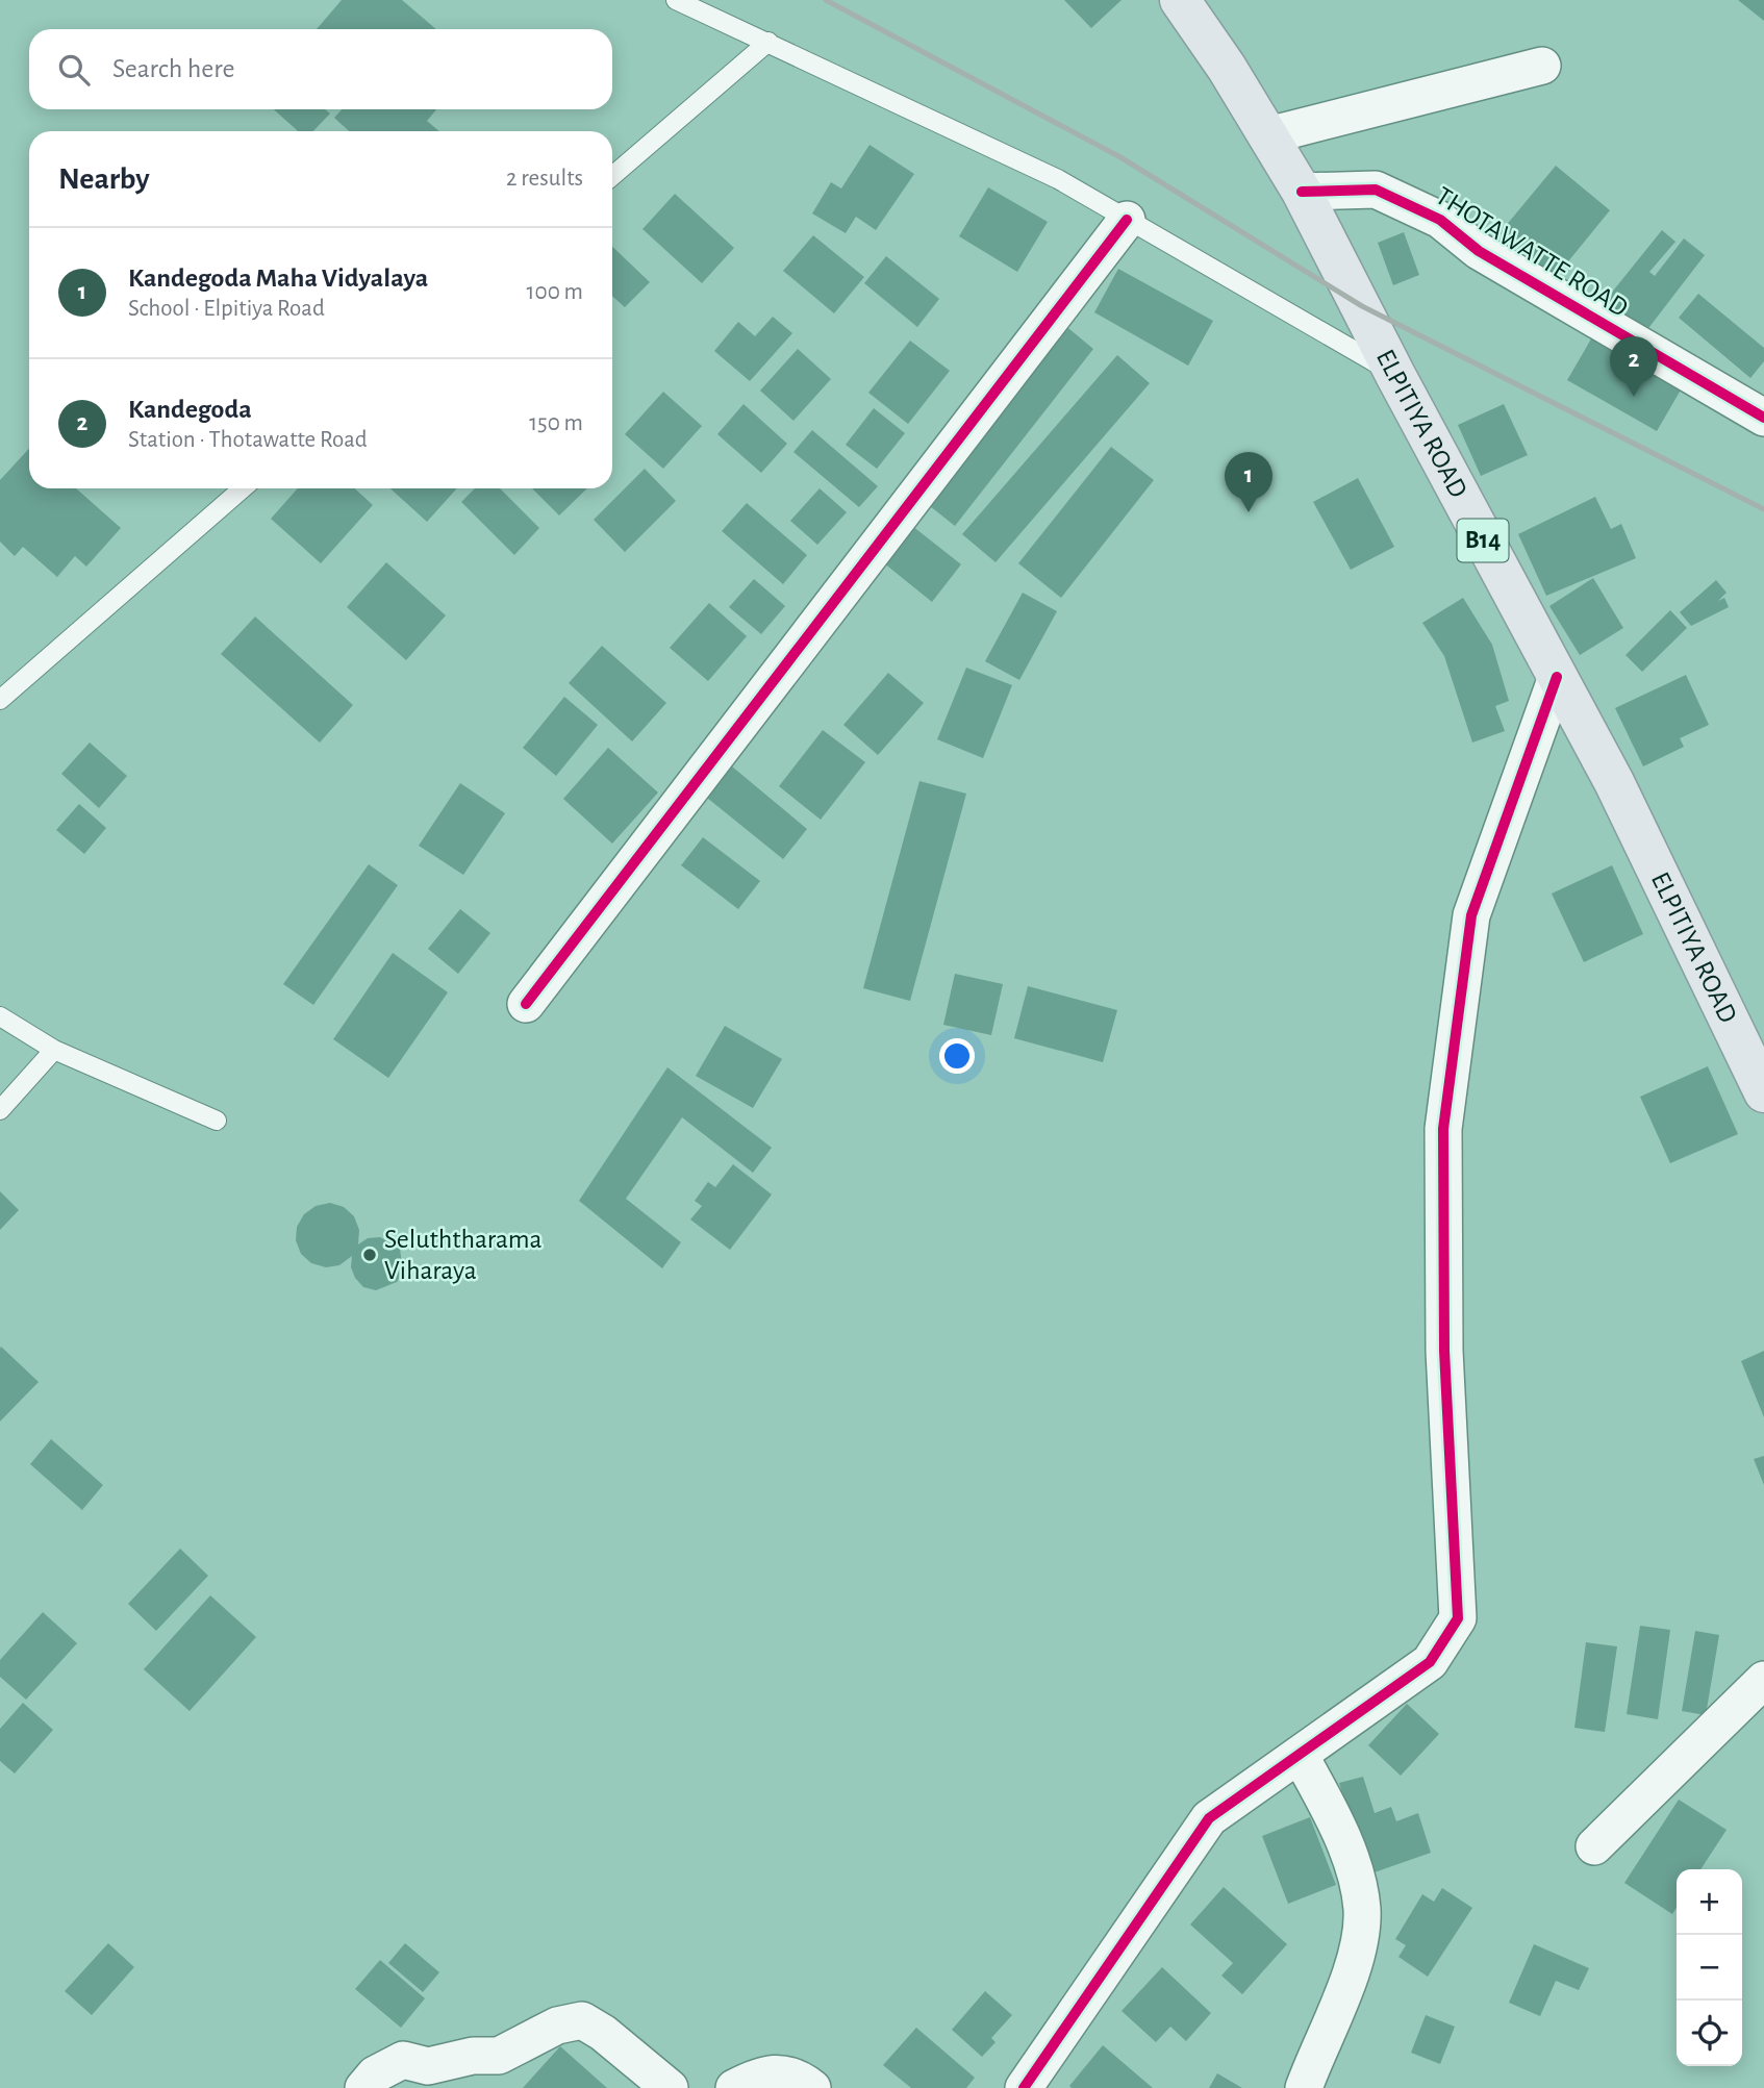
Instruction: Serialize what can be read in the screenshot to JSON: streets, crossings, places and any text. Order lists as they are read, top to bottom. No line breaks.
{"streets":{"main road":["ELPITIYA ROAD","B14"],"street":["THOTAWATTE ROAD"]},"crossings":[["THOTAWATTE ROAD","ELPITIYA ROAD"]],"places":["Seluththarama Viharaya"],"page":{"search":"Search here","heading":["Nearby","2 results"],"list":[{"mark":"1","name":"Kandegoda Maha Vidyalaya","note":"School · Elpitiya Road","value":"100 m"},{"mark":"2","name":"Kandegoda","note":"Station · Thotawatte Road","value":"150 m"}],"pins":["2","1"],"map_buttons":["+","−"]}}
